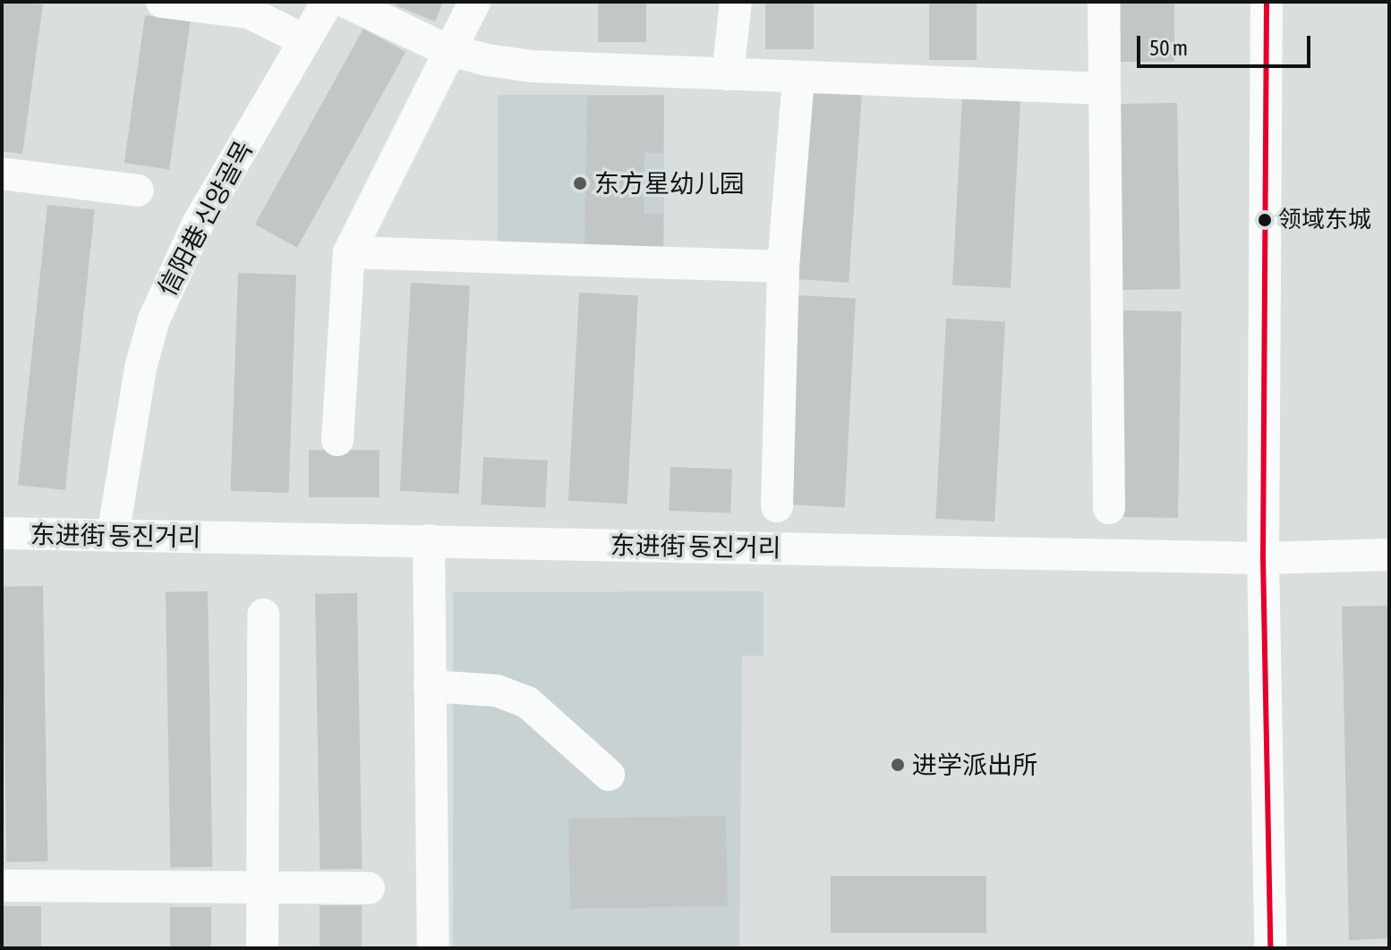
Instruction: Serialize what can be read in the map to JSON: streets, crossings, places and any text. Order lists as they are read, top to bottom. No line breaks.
{"streets":{"street":["信阳巷 신양골목","东进街 동진거리"]},"crossings":[["信阳巷 신양골목","东进街 동진거리"]],"places":["东方星幼儿园","领域东城","进学派出所"],"scale_bar":"50 m"}
